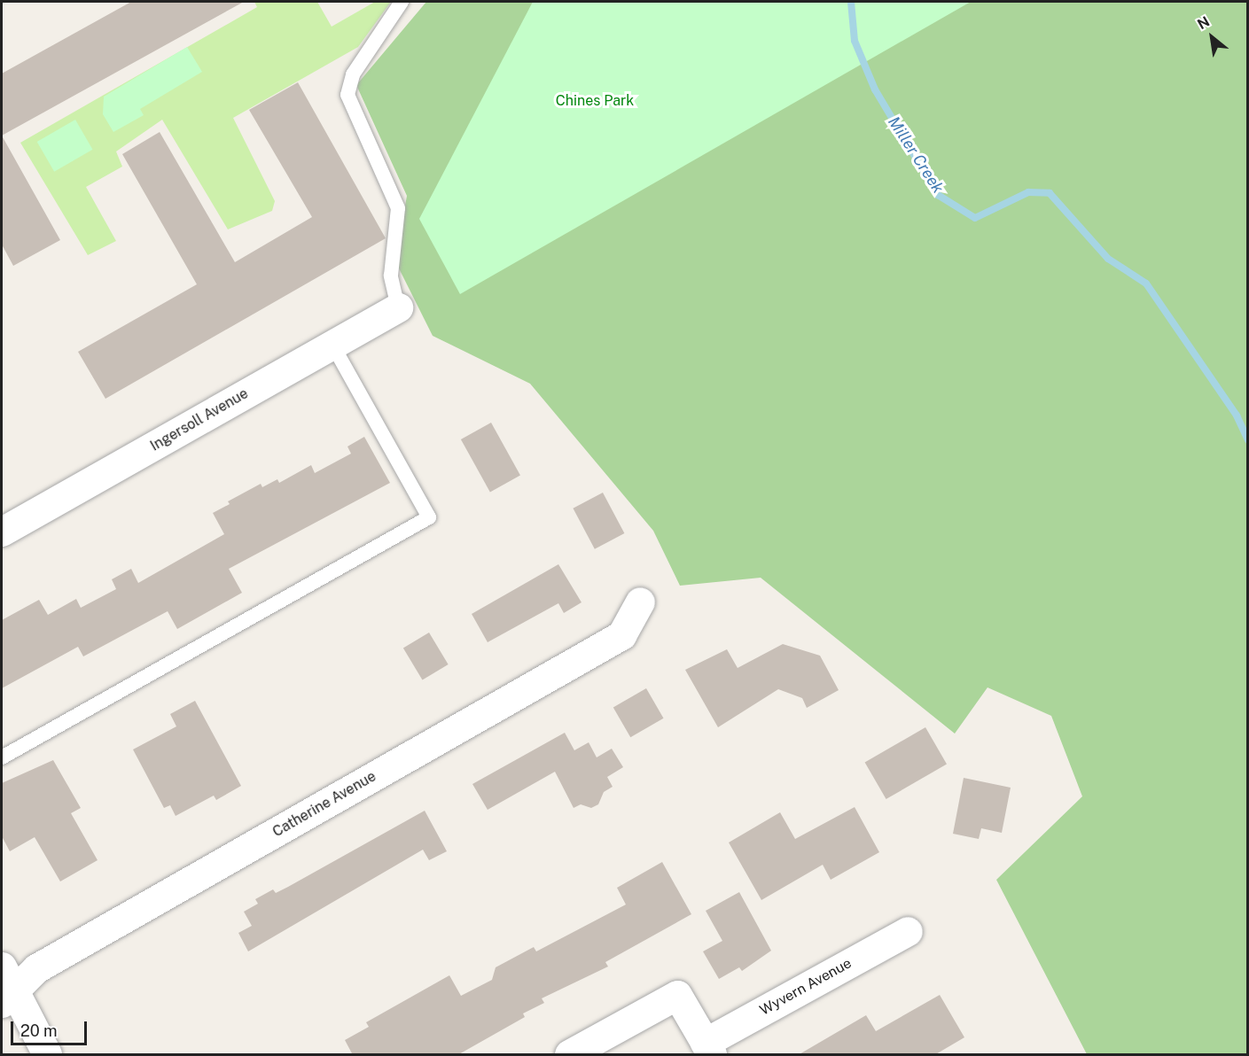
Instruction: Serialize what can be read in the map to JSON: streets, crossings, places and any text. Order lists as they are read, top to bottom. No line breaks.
{"streets":{"street":["Ingersoll Avenue","Catherine Avenue","Wyvern Avenue"]},"water":["Miller Creek"],"parks":["Chines Park"],"scale_bar":"20 m","north":"top left"}
